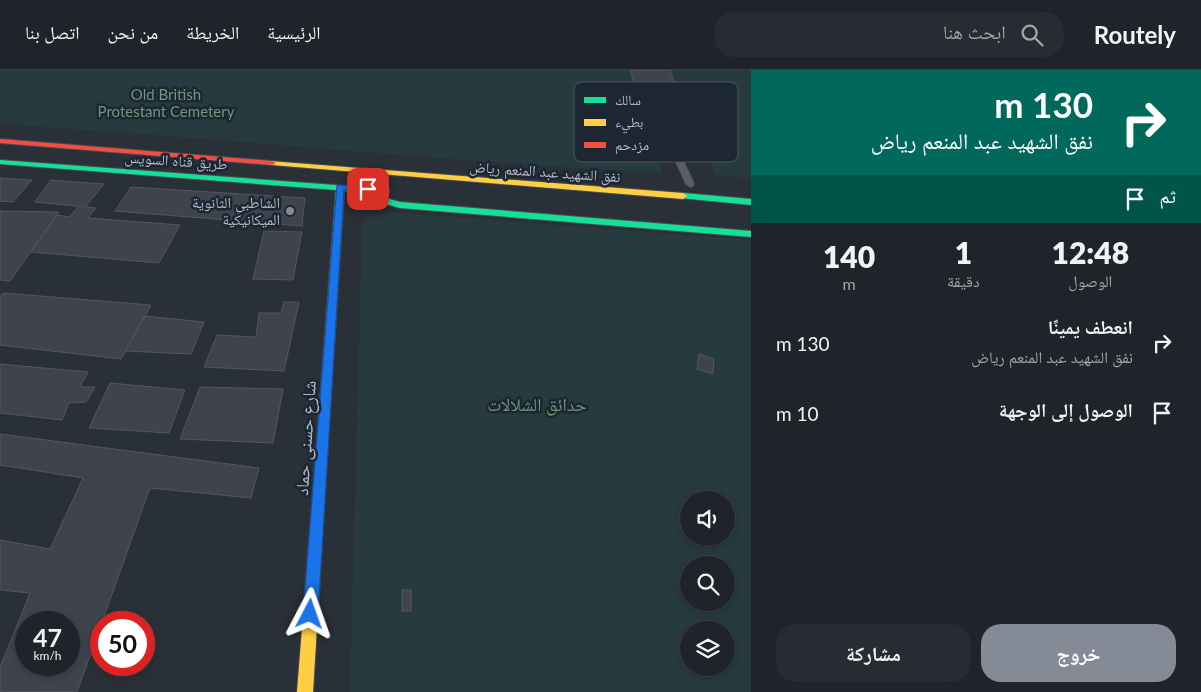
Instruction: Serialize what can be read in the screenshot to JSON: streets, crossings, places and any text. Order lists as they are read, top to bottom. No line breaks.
{"streets":{"main road":["طريق قناه السويس","نفق الشهيد عبد المنعم رياض","شارع حسنى حماد"]},"crossings":[["طريق قناه السويس","نفق الشهيد عبد المنعم رياض"],["طريق قناه السويس","شارع حسنى حماد"]],"parks":["Old British Protestant Cemetery","حدائق الشلالات"],"places":["الشاطبي الثانوية الميكانيكية"],"legend":["سالك","بطيء","مزدحم"],"page":{"header":"Routely","search":"ابحث هنا","nav":["الرئيسية","الخريطة","من نحن","اتصل بنا"],"turn":["130 m","نفق الشهيد عبد المنعم رياض"],"then":"ثم","eta":["12:48","الوصول","1","دقيقة","140","m"],"list":[{"name":"انعطف يمينًا","note":"نفق الشهيد عبد المنعم رياض","value":"130 m"},{"name":"الوصول إلى الوجهة","value":"10 m"}],"speed":"47 km/h","limit":"50","buttons":["خروج","مشاركة"]}}
